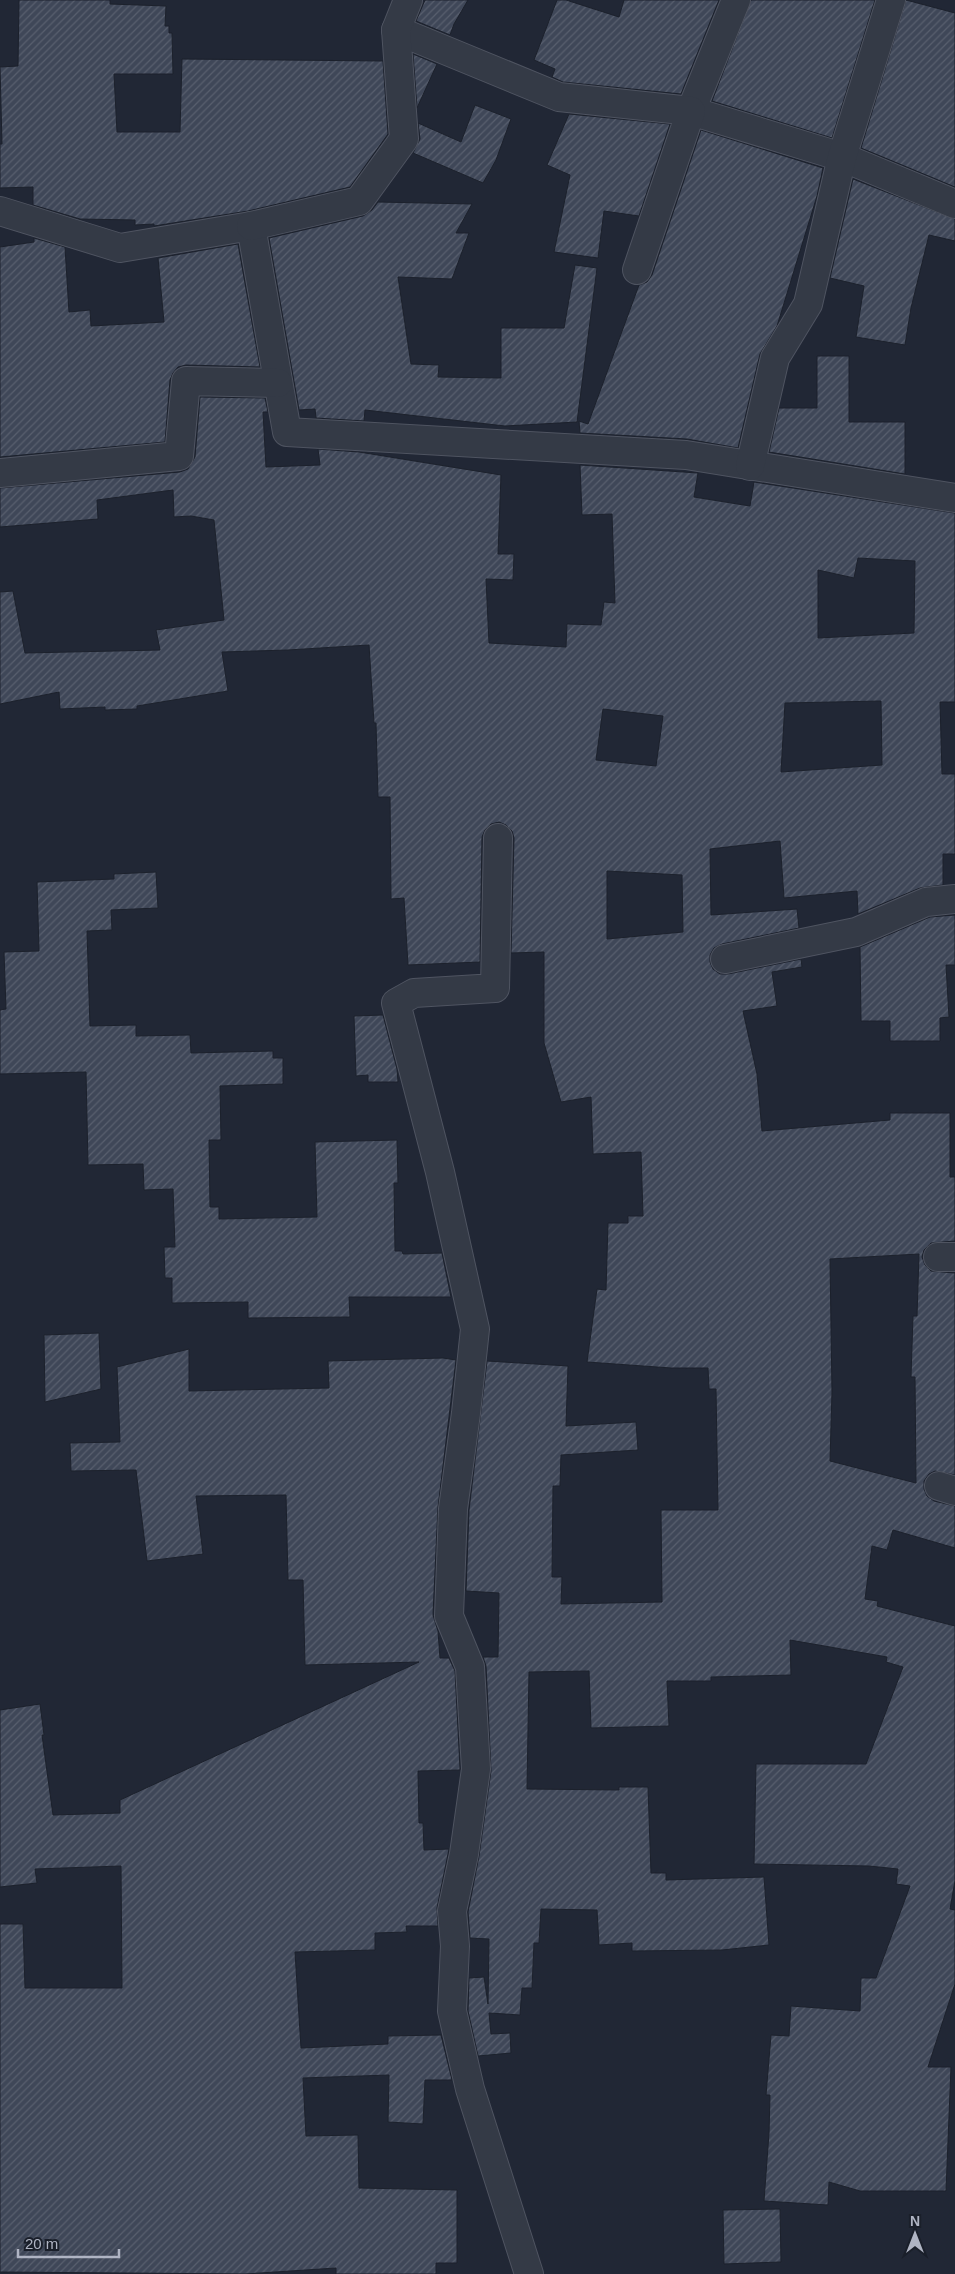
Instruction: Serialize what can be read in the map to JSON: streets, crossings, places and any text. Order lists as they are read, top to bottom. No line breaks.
{"scale_bar":"20 m","north":"top"}
